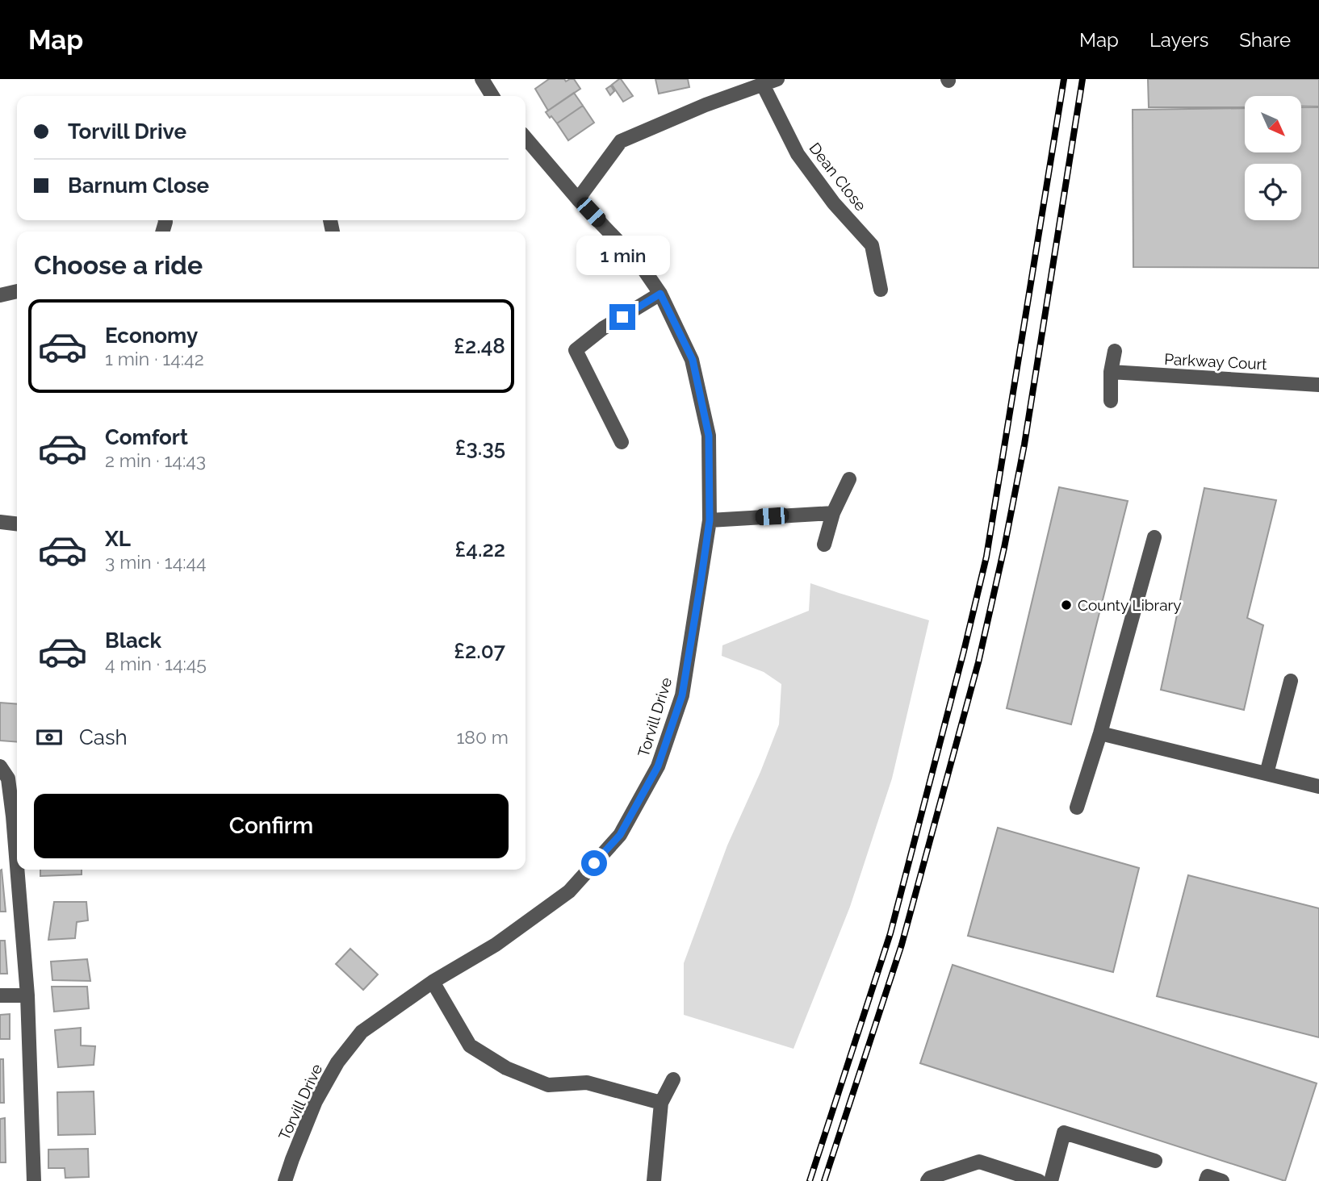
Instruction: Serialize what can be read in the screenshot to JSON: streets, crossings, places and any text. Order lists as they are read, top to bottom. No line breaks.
{"streets":{"street":["Dean Close","Parkway Court","Torvill Drive"]},"places":["County Library"],"north":"bottom right","page":{"header":"Map","nav":["Map","Layers","Share"],"banner":["Torvill Drive","Barnum Close"],"heading":"Choose a ride","bubble":"1 min","list":[{"name":"Economy","note":"1 min · 14:42","value":"£2.48"},{"name":"Comfort","note":"2 min · 14:43","value":"£3.35"},{"name":"XL","note":"3 min · 14:44","value":"£4.22"},{"name":"Black","note":"4 min · 14:45","value":"£2.07"}],"pay":["Cash","180 m"],"buttons":"Confirm"}}
